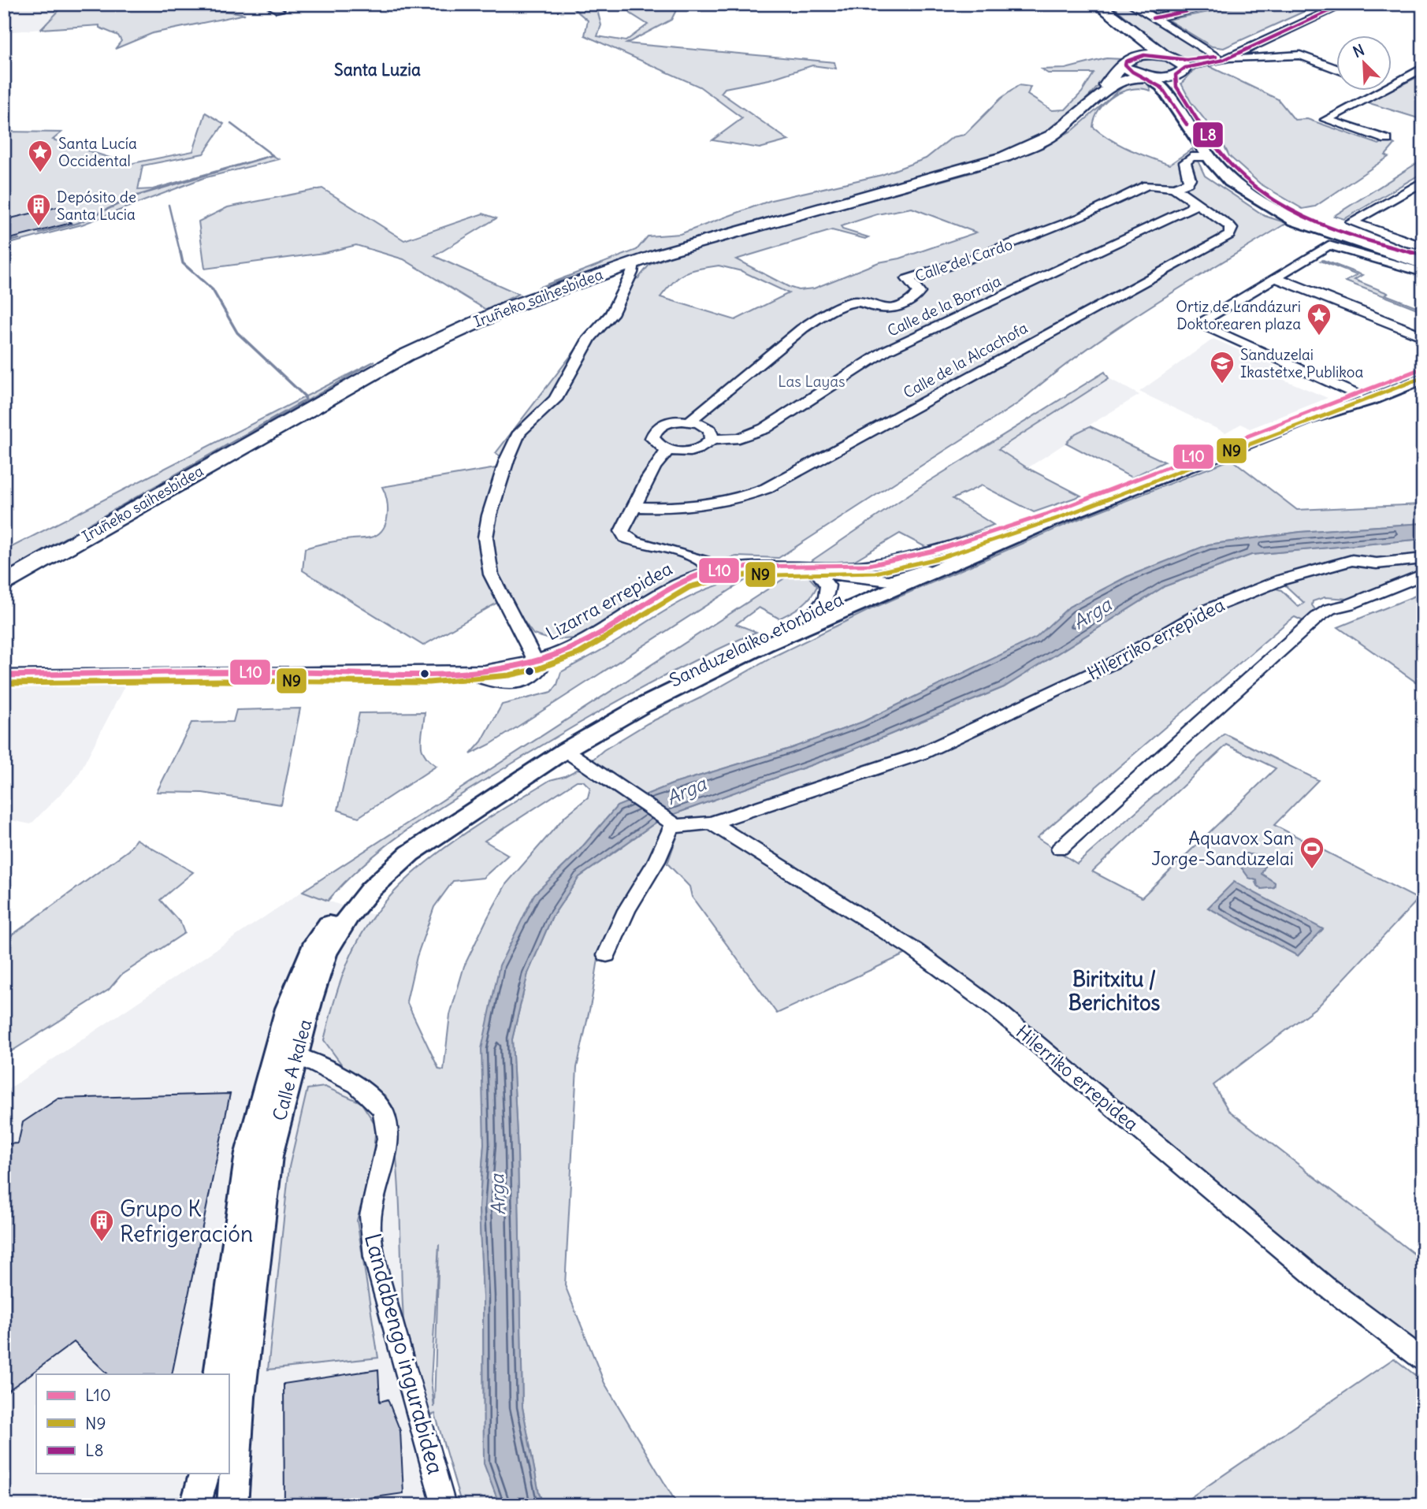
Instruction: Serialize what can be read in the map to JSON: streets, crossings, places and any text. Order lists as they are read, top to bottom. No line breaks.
{"streets":{"highway":["Iruñeko saihesbidea"],"main road":["Sanduzelaiko etorbidea","Calle A kalea"],"street":["Calle del Cardo","Calle de la Borraja","Calle de la Alcachofa","Lizarra errepidea","Hilerriko errepidea","Landabengo ingurabidea"]},"crossings":[["Calle del Cardo","Calle de la Alcachofa"],["Iruñeko saihesbidea","Lizarra errepidea"],["Calle de la Borraja","Calle de la Alcachofa"],["Lizarra errepidea","Sanduzelaiko etorbidea"],["Sanduzelaiko etorbidea","Calle A kalea"],["Calle A kalea","Landabengo ingurabidea"]],"districts":["Santa Luzia","Biritxitu / Berichitos"],"water":["Arga"],"parks":["Las Layas"],"places":{"place":["Santa Lucía Occidental","Ortiz de Landázuri Doktorearen plaza"],"building":["Depósito de Santa Lucia","Grupo K Refrigeración"],"school or university":["Sanduzelai Ikastetxe Publikoa"],"sports":["Aquavox San Jorge-Sanduzelai"]},"lines":["transit line L8","transit line L10","transit line N9"],"legend":["L10","N9","L8"],"north":"top left"}
